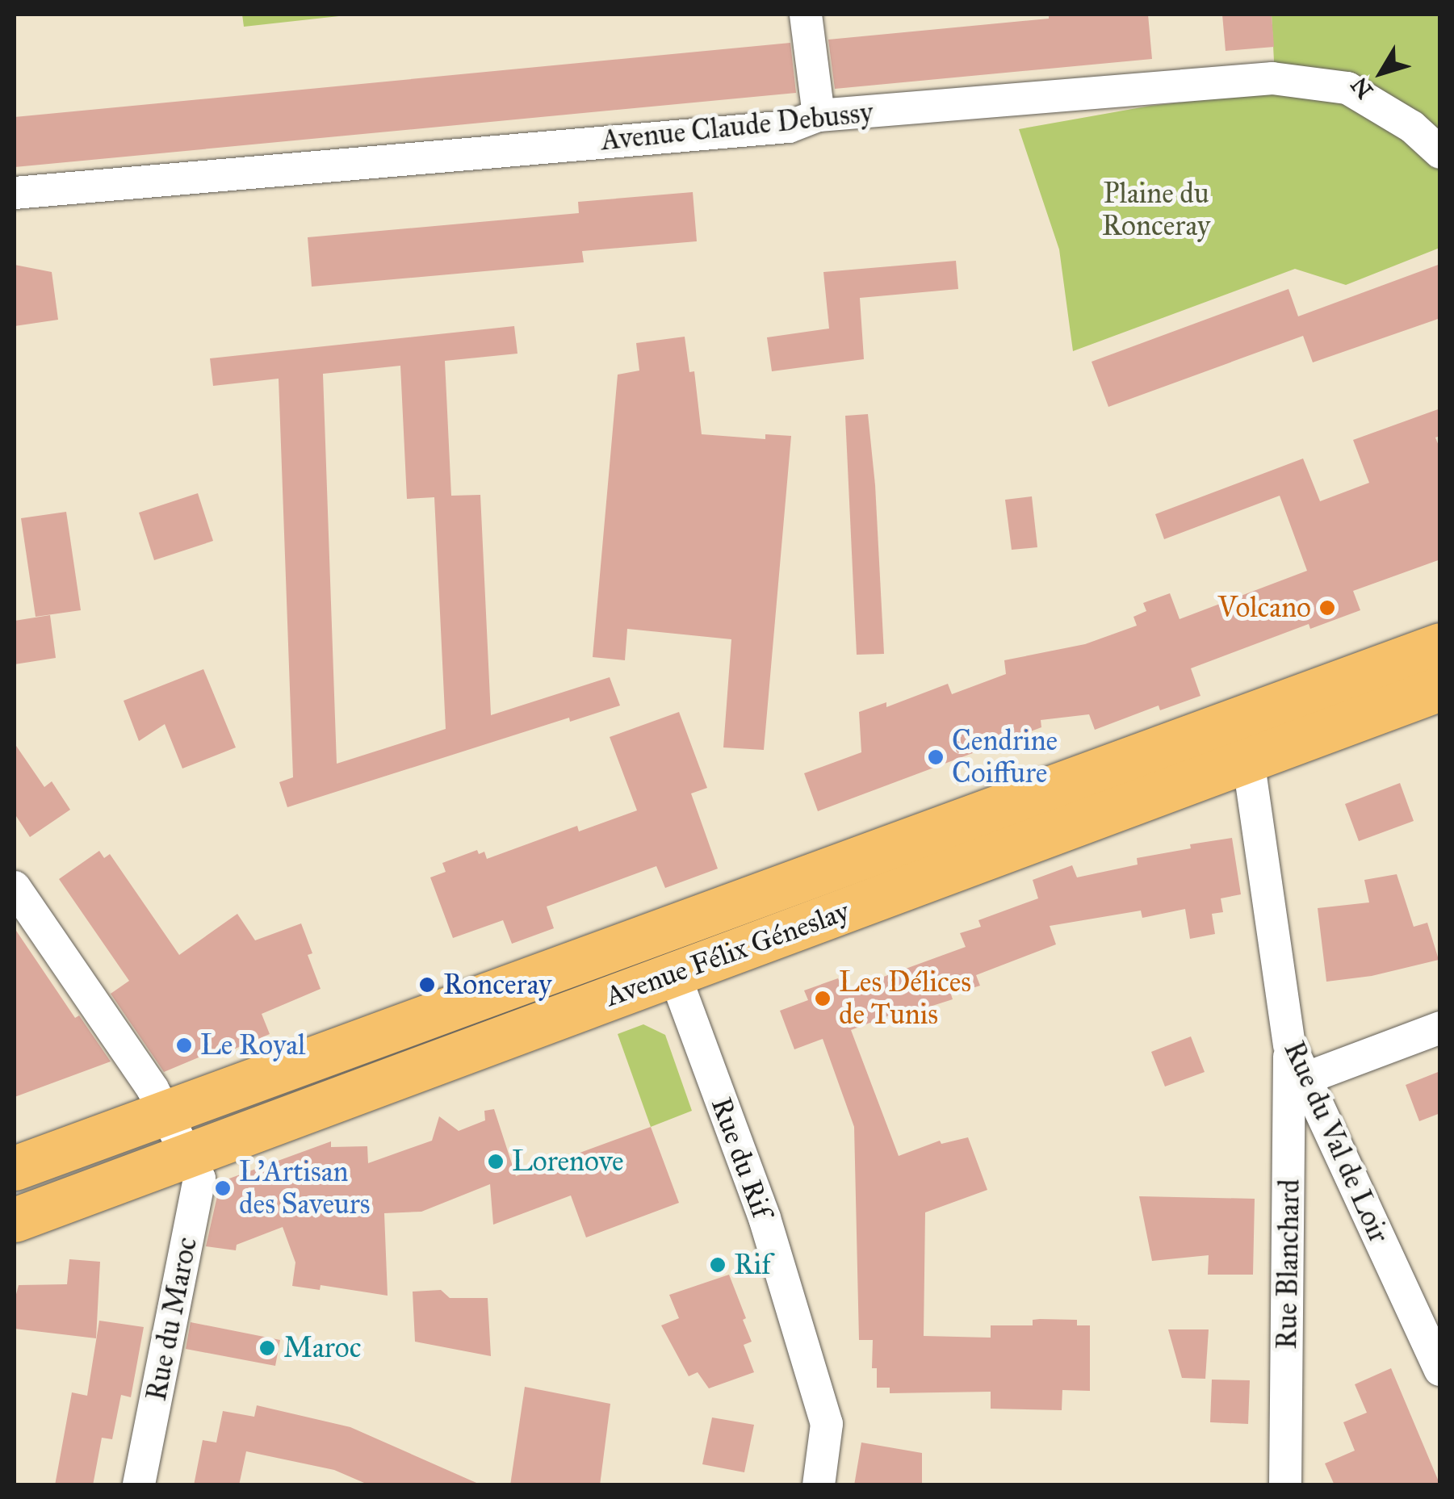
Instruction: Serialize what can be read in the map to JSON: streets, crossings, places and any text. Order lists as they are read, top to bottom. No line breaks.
{"streets":{"main road":["Avenue Félix Géneslay"],"street":["Avenue Claude Debussy","Rue du Val de Loir","Rue du Rif","Rue Blanchard","Rue du Maroc"]},"crossings":[["Avenue Félix Géneslay","Rue du Val de Loir"],["Avenue Félix Géneslay","Rue du Rif"],["Avenue Félix Géneslay","Rue du Maroc"],["Rue du Val de Loir","Rue Blanchard"]],"parks":["Plaine du Ronceray"],"places":["Volcano","Cendrine Coiffure","Ronceray","Les Délices de Tunis","Le Royal","Lorenove","L'Artisan des Saveurs","Rif","Maroc"],"north":"bottom left"}
